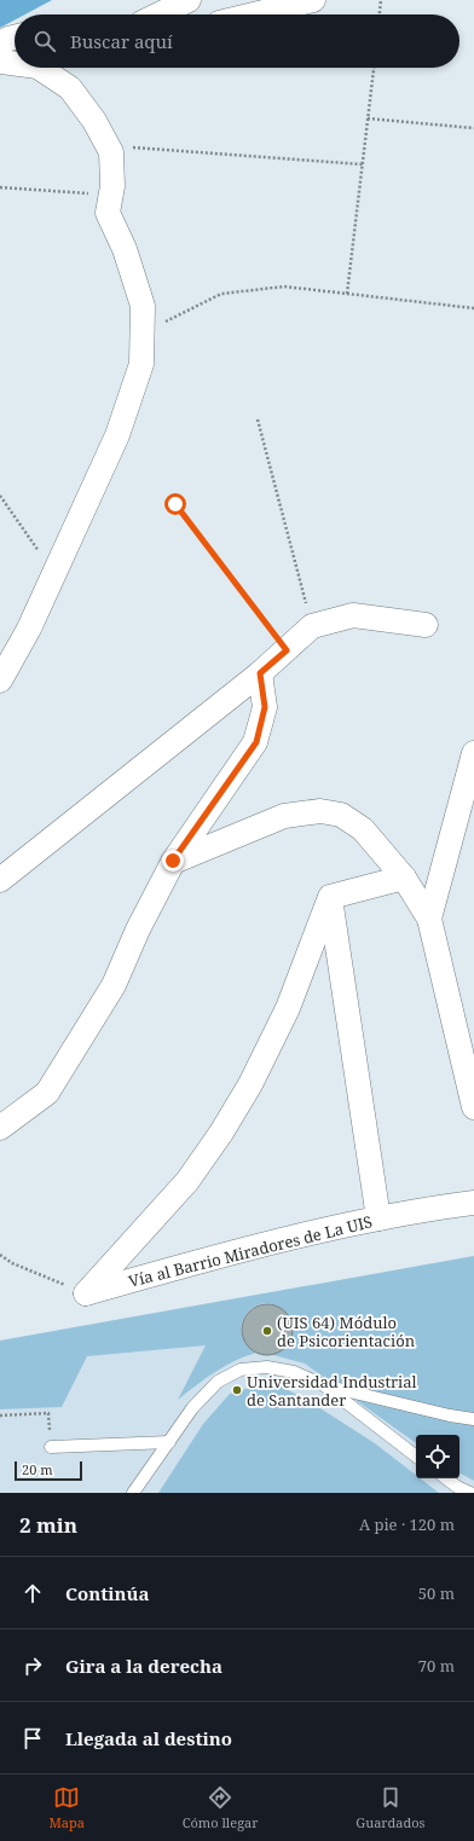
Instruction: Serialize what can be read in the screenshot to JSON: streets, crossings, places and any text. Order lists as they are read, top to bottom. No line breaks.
{"streets":{"street":["Vía al Barrio Miradores de La UIS"]},"places":["(UIS 64) Módulo de Psicorientación","Universidad Industrial de Santander"],"scale_bar":"20 m","page":{"search":"Buscar aquí","scale":"20 m","heading":["2 min","A pie · 120 m"],"list":[["Continúa","50 m"],["Gira a la derecha","70 m"],"Llegada al destino"],"nav":["Mapa","Cómo llegar","Guardados"]}}
